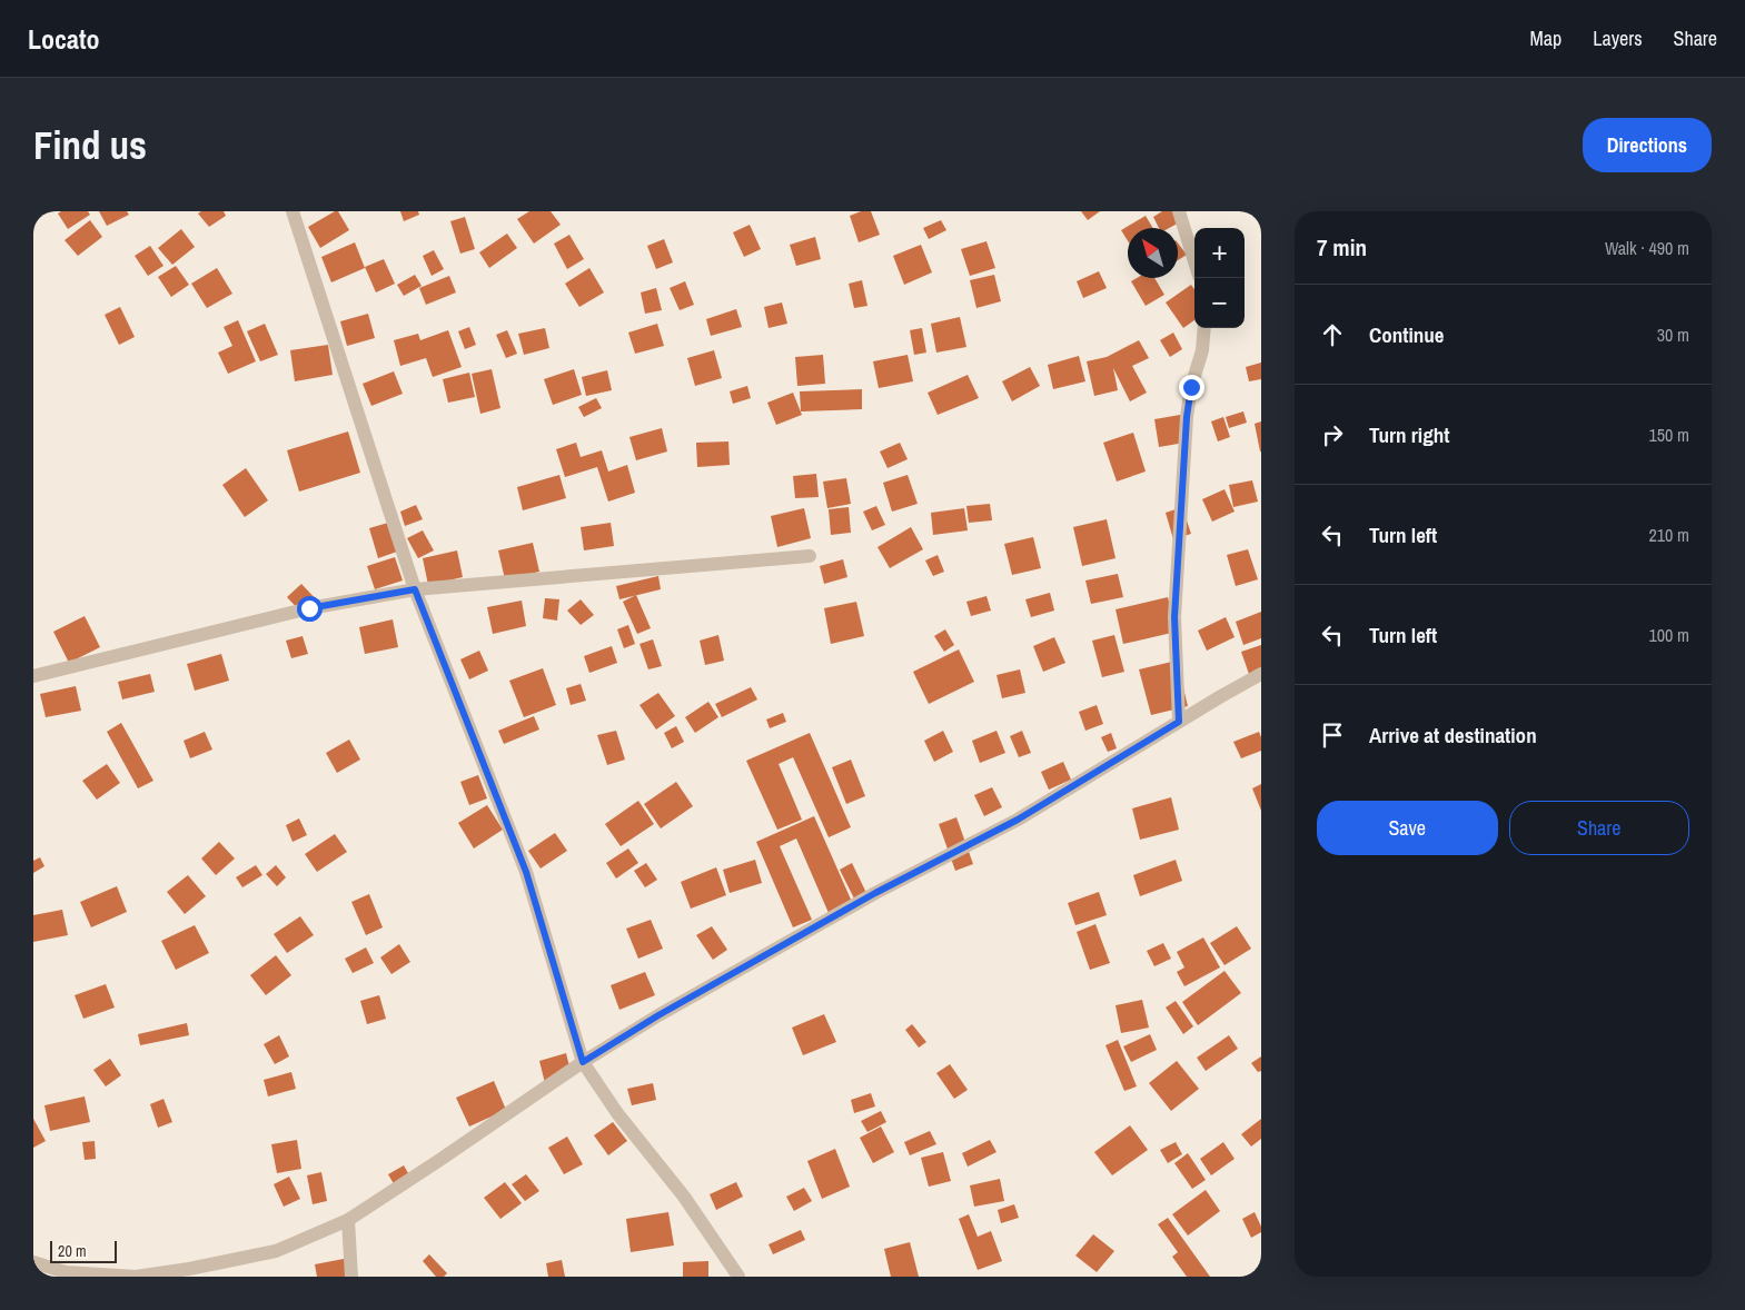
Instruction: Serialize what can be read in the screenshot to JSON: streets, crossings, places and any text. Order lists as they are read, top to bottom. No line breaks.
{"scale_bar":"20 m","north":"top left","page":{"header":"Locato","nav":["Map","Layers","Share"],"buttons":["Directions",["Save","Share"]],"title":"Find us","heading":["7 min","Walk · 490 m"],"map_buttons":["+","−"],"list":[["Continue","30 m"],["Turn right","150 m"],["Turn left","210 m"],["Turn left","100 m"],"Arrive at destination"],"scale":"20 m"}}
